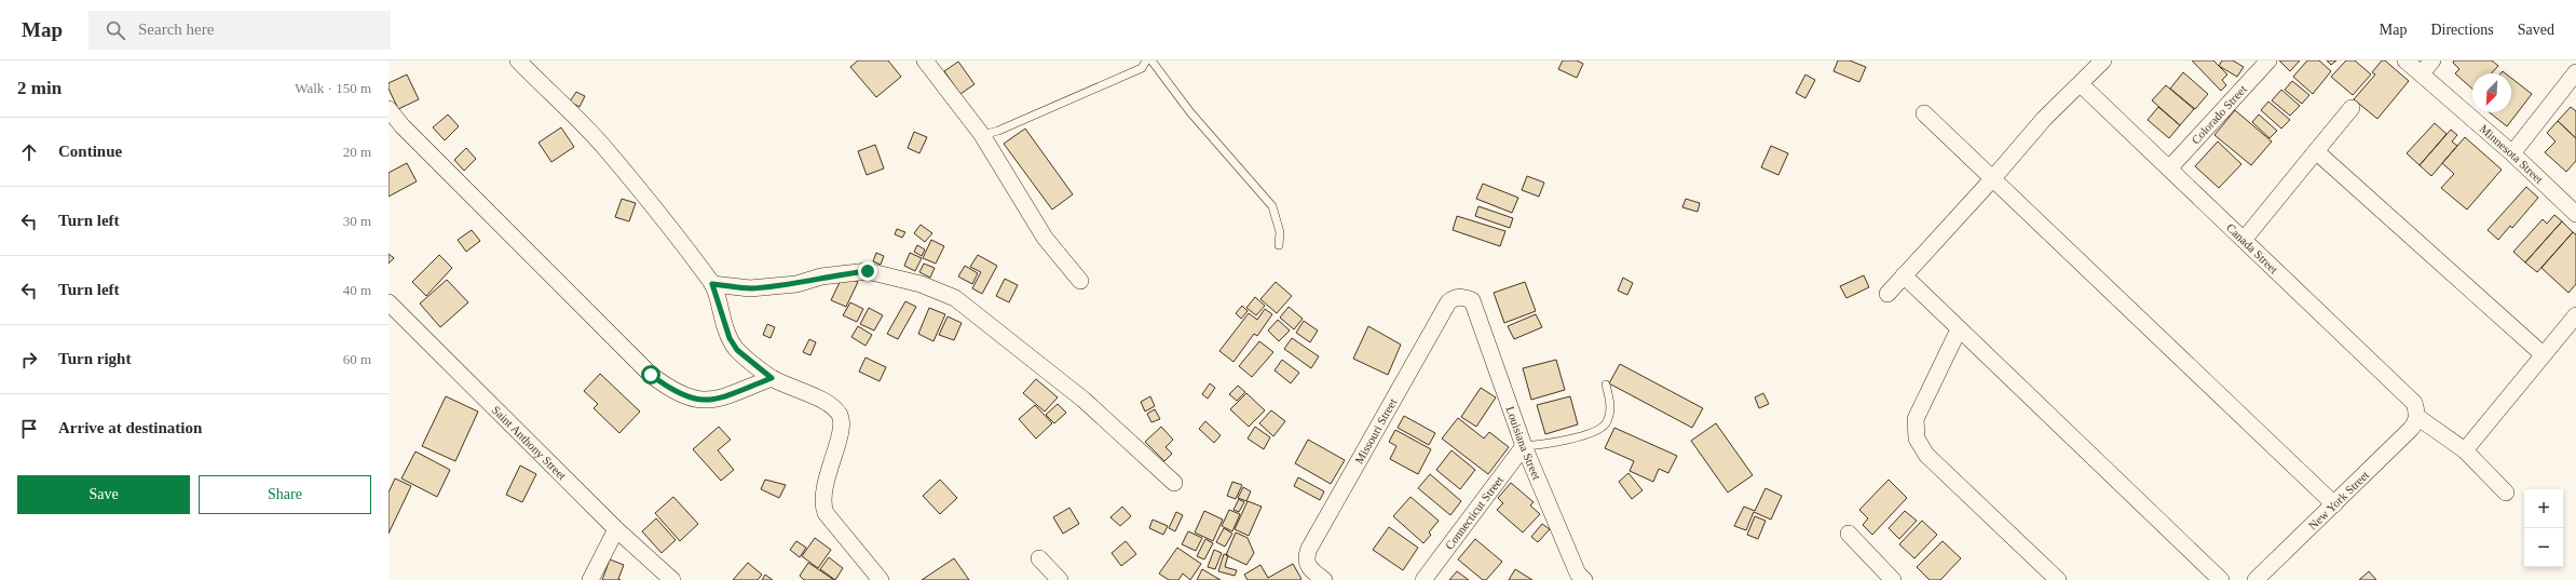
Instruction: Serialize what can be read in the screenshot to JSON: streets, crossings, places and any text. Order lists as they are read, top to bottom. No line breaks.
{"streets":{"street":["Colorado Street","Minnesota Street","Canada Street","Missouri Street","Saint Anthony Street","Louisiana Street","New York Street","Connecticut Street"]},"crossings":[["Colorado Street","Canada Street"],["Canada Street","New York Street"],["Missouri Street","Louisiana Street"],["Louisiana Street","Connecticut Street"]],"north":"bottom left","page":{"header":"Map","search":"Search here","nav":["Map","Directions","Saved"],"heading":["2 min","Walk · 150 m"],"list":[["Continue","20 m"],["Turn left","30 m"],["Turn left","40 m"],["Turn right","60 m"],"Arrive at destination"],"buttons":["Save","Share"],"map_buttons":["+","−"]}}
